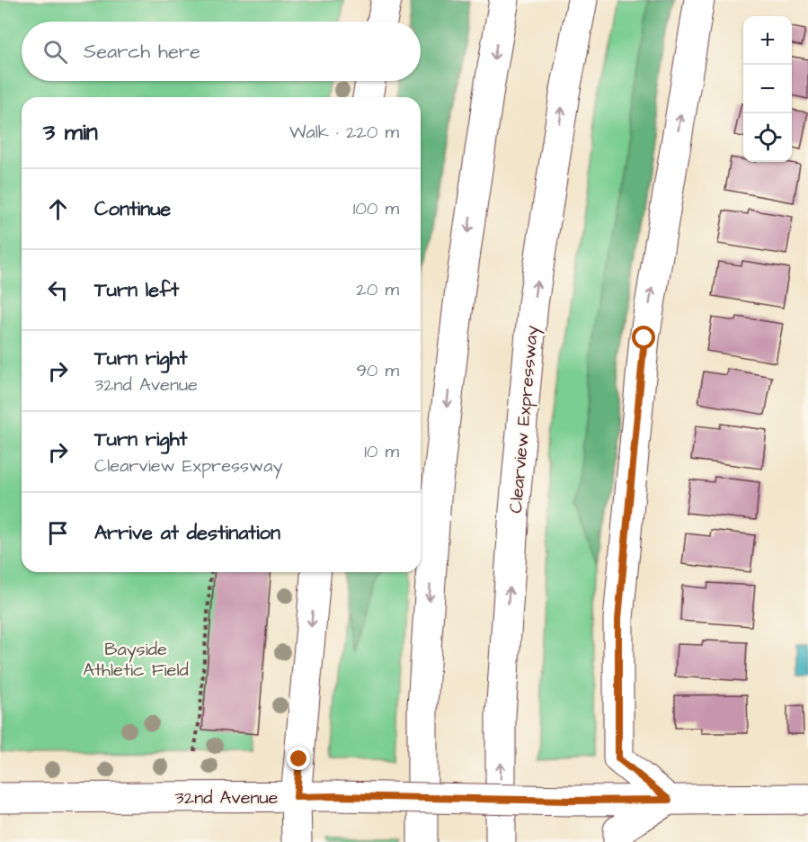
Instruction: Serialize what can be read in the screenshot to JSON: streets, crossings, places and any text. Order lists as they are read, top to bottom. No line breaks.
{"streets":{"main road":["Clearview Expressway","32nd Avenue"]},"parks":["Bayside Athletic Field"],"page":{"map_buttons":["+","−"],"search":"Search here","heading":["3 min","Walk · 220 m"],"list":[["Continue","100 m"],["Turn left","20 m"],["Turn right","32nd Avenue","90 m"],["Turn right","Clearview Expressway","10 m"],"Arrive at destination"]}}
